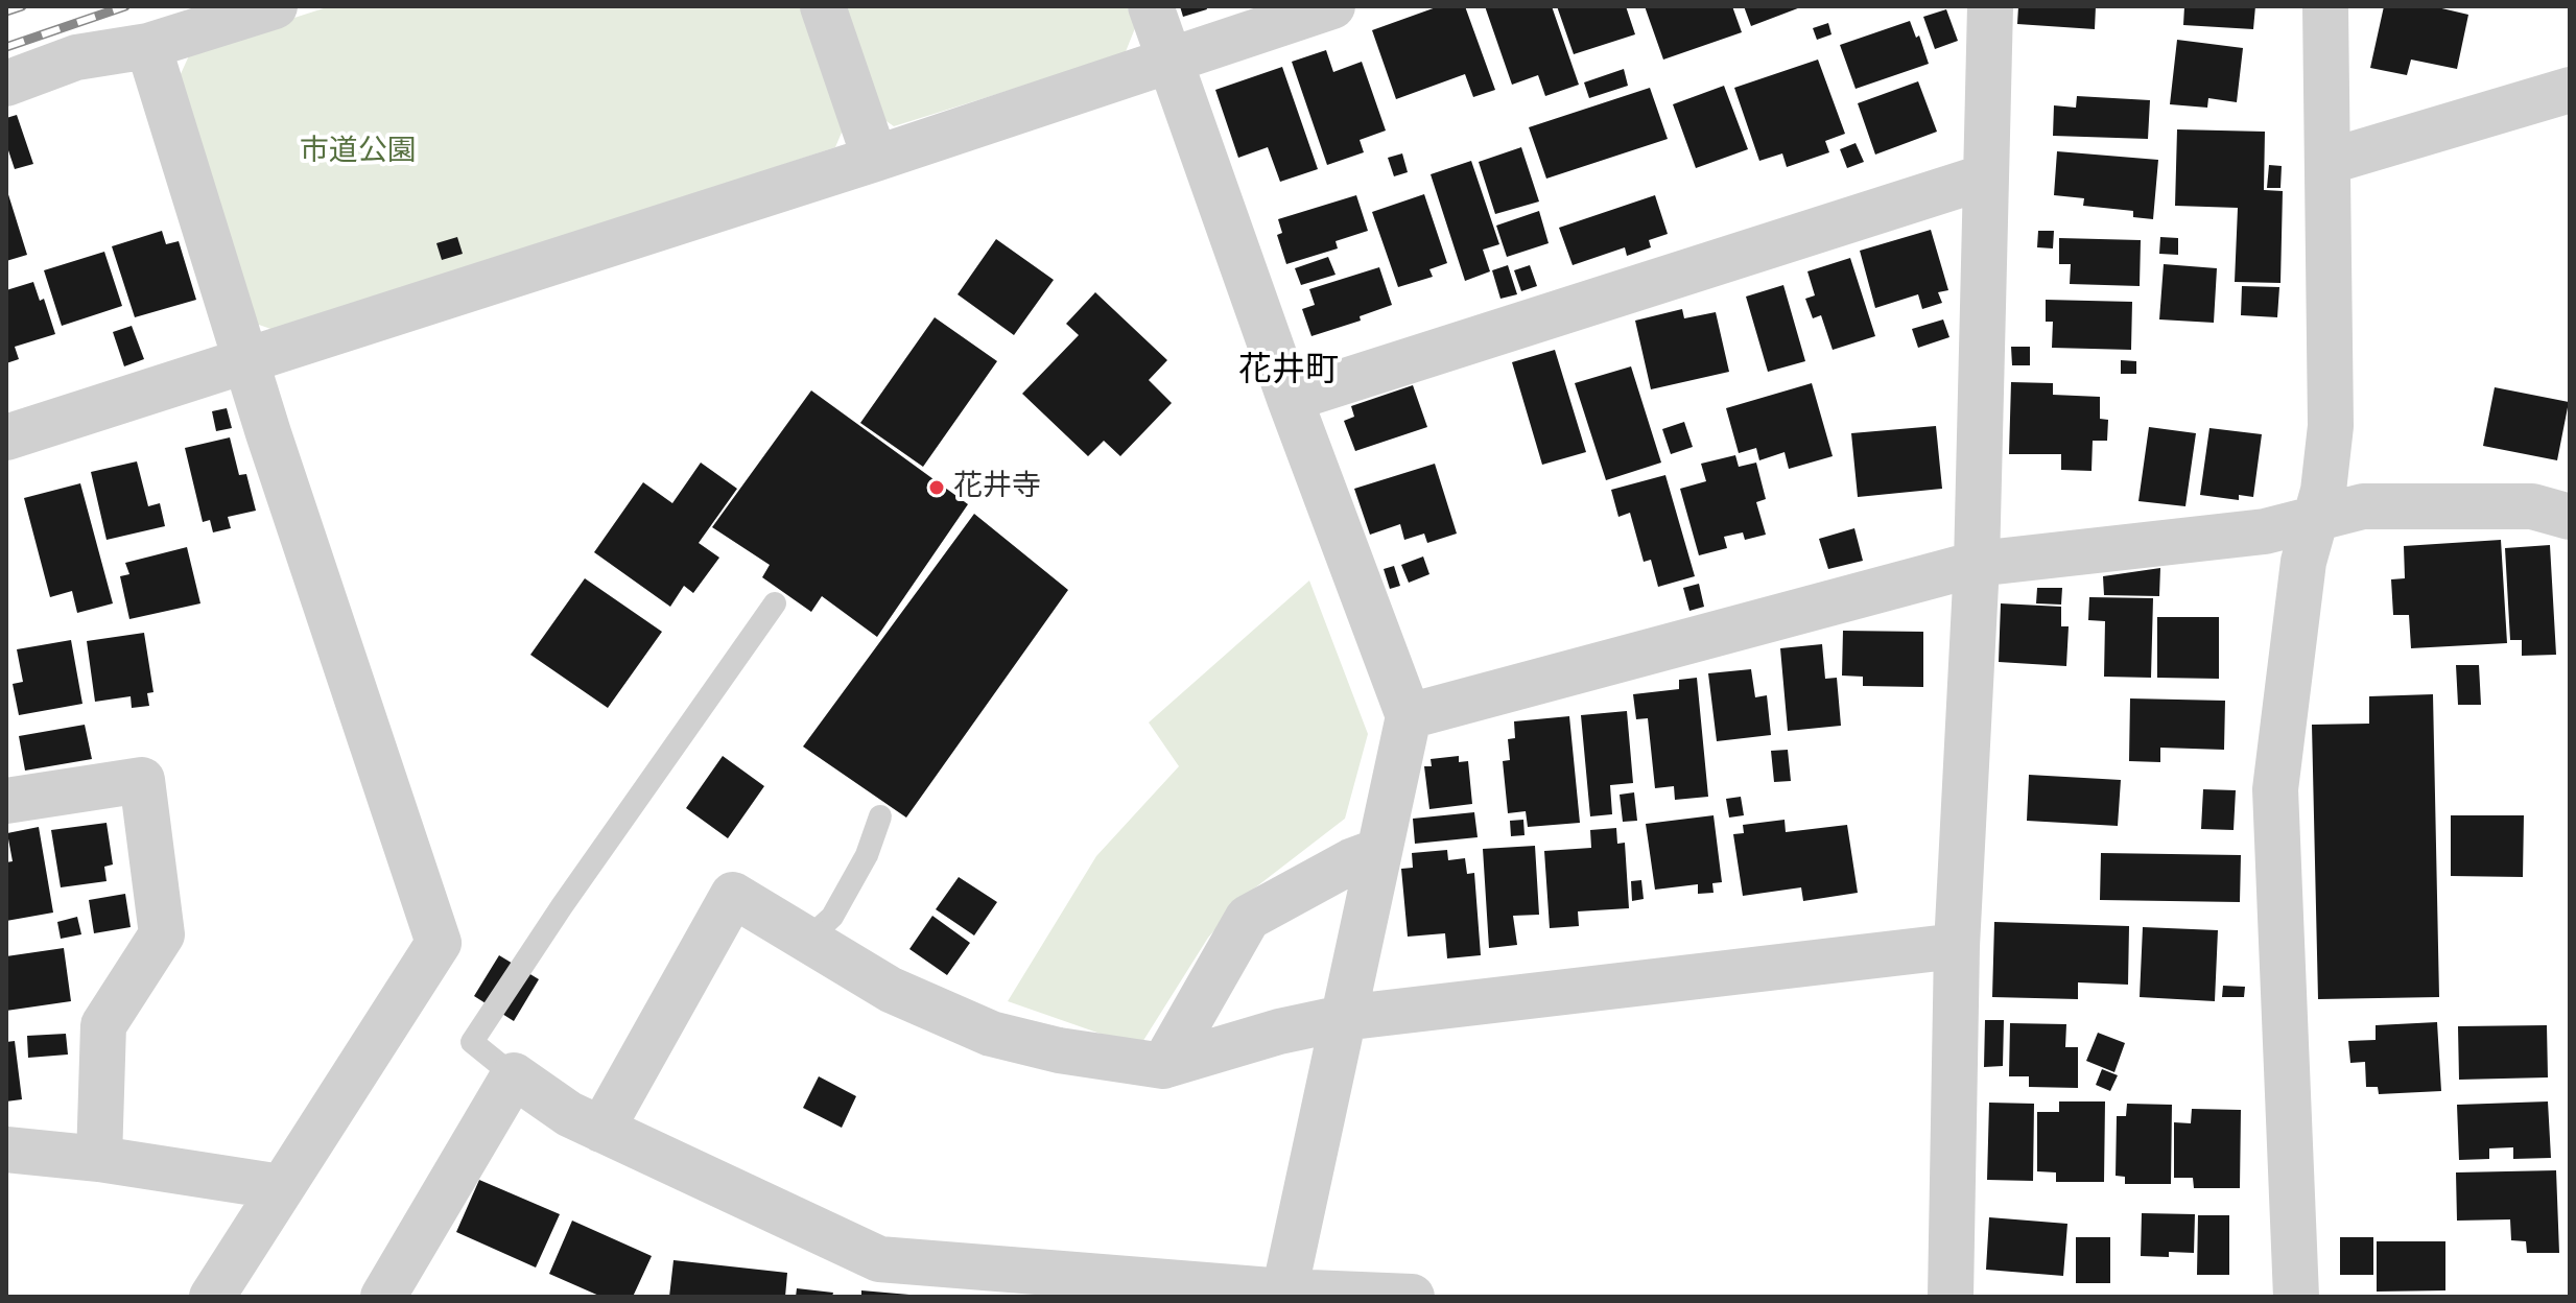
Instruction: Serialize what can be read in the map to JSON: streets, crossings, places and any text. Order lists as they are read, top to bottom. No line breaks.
{"districts":["花井町"],"parks":["市道公園"],"places":["花井寺"]}
